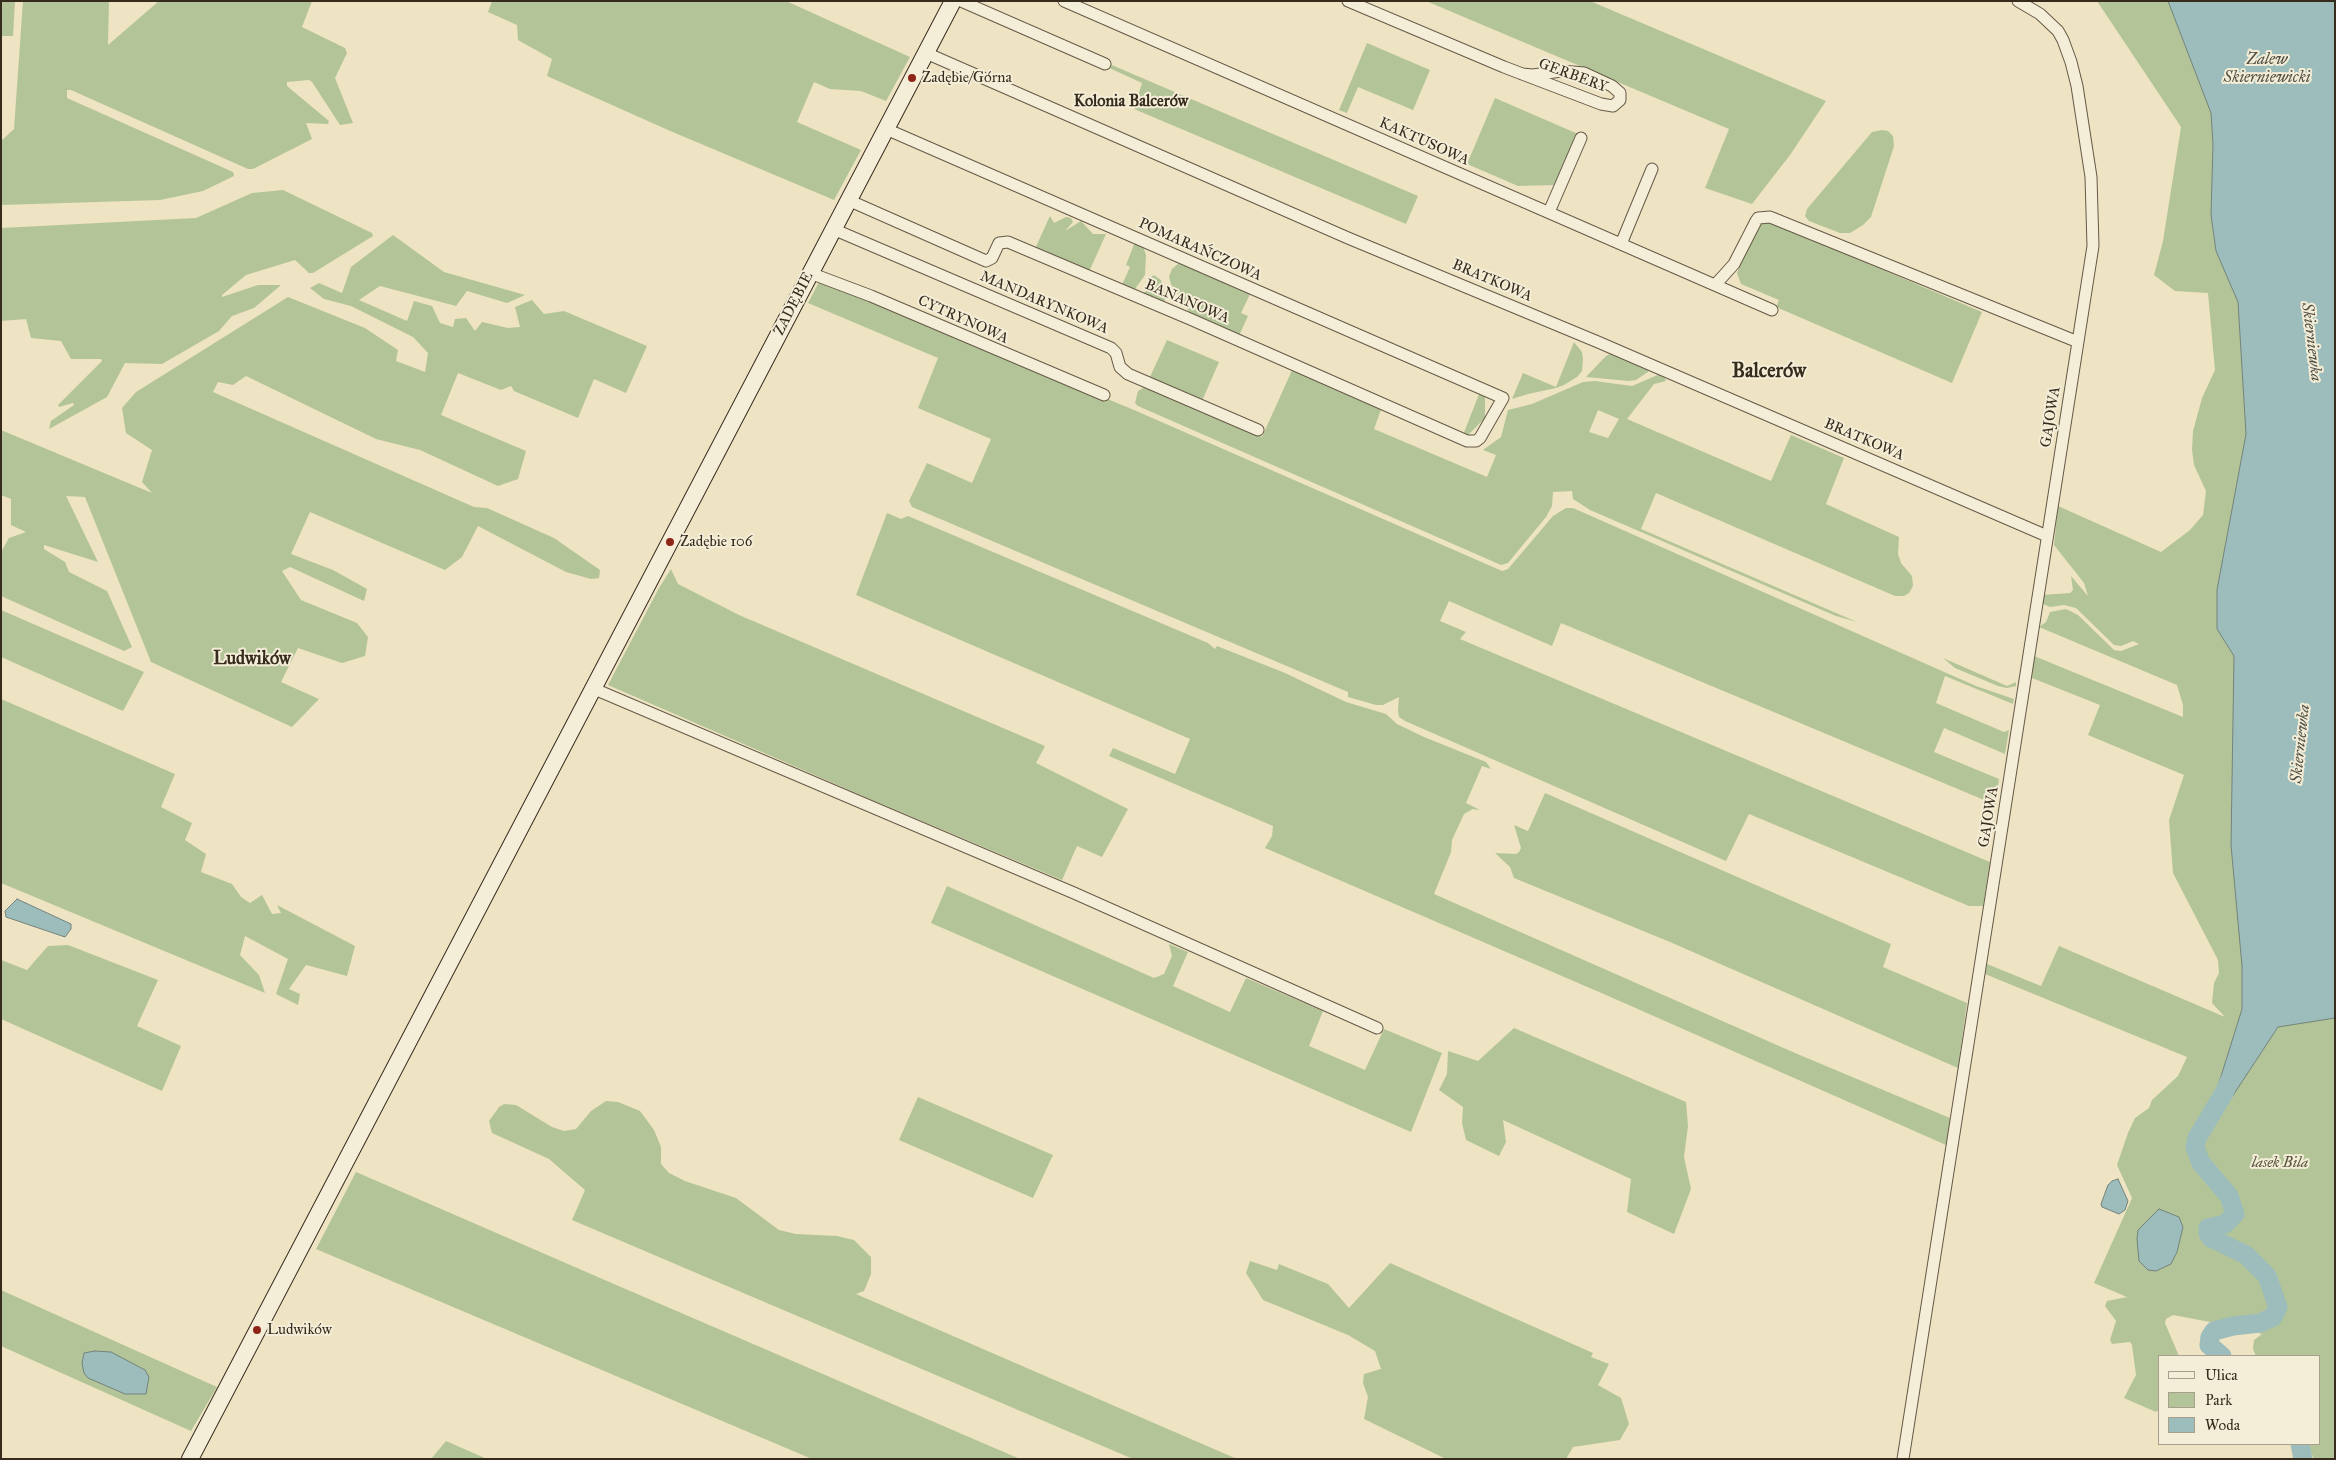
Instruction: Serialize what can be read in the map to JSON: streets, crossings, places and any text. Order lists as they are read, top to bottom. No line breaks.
{"streets":{"street":["GERBERY","KAKTUSOWA","POMARAŃCZOWA","BRATKOWA","BANANOWA","MANDARYNKOWA","ZADĘBIE","CYTRYNOWA","GAJOWA"]},"crossings":[["POMARAŃCZOWA","BANANOWA"],["POMARAŃCZOWA","ZADĘBIE"],["BRATKOWA","ZADĘBIE"],["BRATKOWA","GAJOWA"],["BANANOWA","ZADĘBIE"],["MANDARYNKOWA","ZADĘBIE"],["ZADĘBIE","CYTRYNOWA"]],"districts":["Kolonia Balcerów","Balcerów","Ludwików"],"water":["Zalew Skierniewicki","Skierniewka"],"parks":["lasek Bila"],"places":["Zadębie/Górna","Zadębie 106","Ludwików"],"legend":["Ulica","Park","Woda"]}
